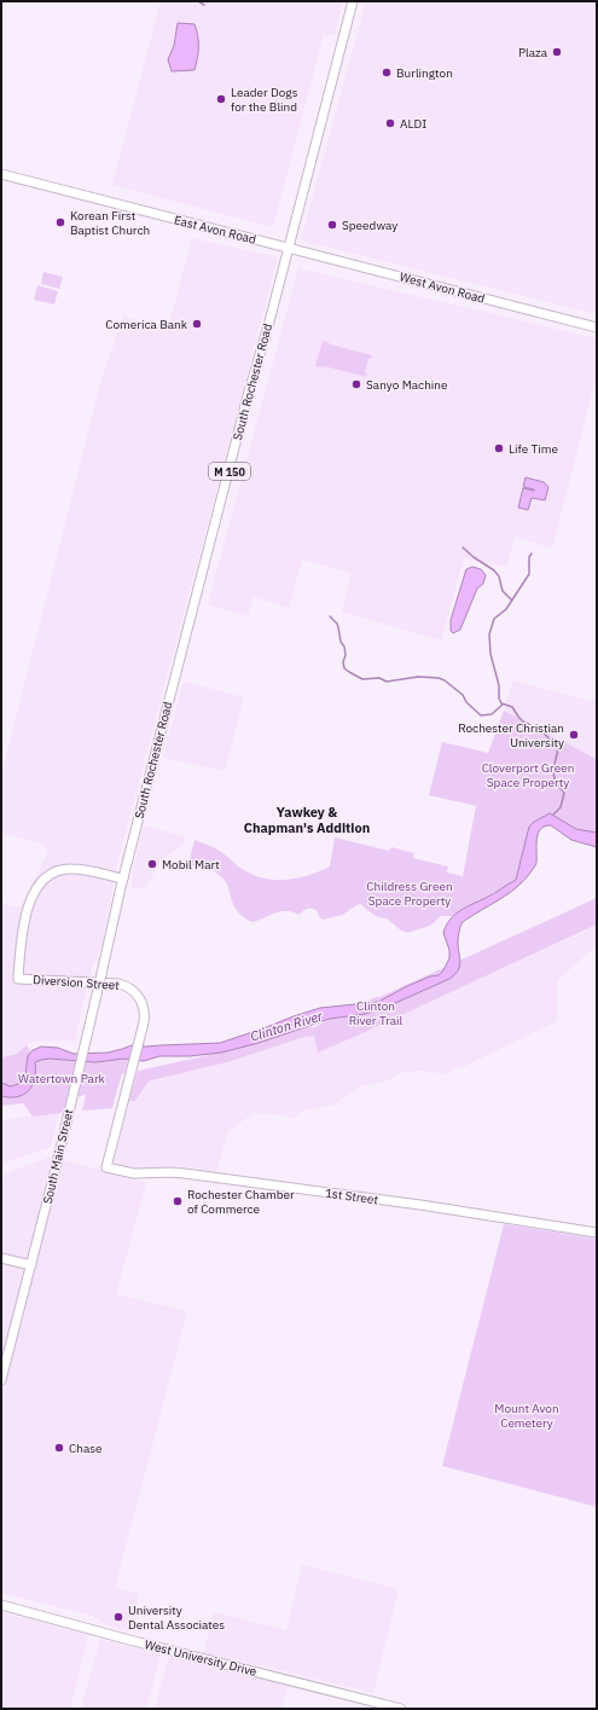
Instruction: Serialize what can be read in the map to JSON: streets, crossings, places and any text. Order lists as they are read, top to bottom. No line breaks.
{"streets":{"main road":["East Avon Road","West Avon Road","South Rochester Road","M 150","Diversion Street","South Main Street","1st Street","West University Drive"]},"crossings":[["East Avon Road","West Avon Road"],["East Avon Road","South Rochester Road"],["West Avon Road","South Rochester Road"],["South Rochester Road","Diversion Street"],["South Rochester Road","South Main Street"],["Diversion Street","1st Street"]],"districts":["Yawkey & Chapman's Addition"],"water":["Clinton River"],"parks":["Cloverport Green Space Property","Childress Green Space Property","Clinton River Trail","Watertown Park","Mount Avon Cemetery"],"places":["Plaza","Burlington","Leader Dogs for the Blind","ALDI","Korean First Baptist Church","Speedway","Comerica Bank","Sanyo Machine","Life Time","Rochester Christian University","Mobil Mart","Rochester Chamber of Commerce","Chase","University Dental Associates"]}
